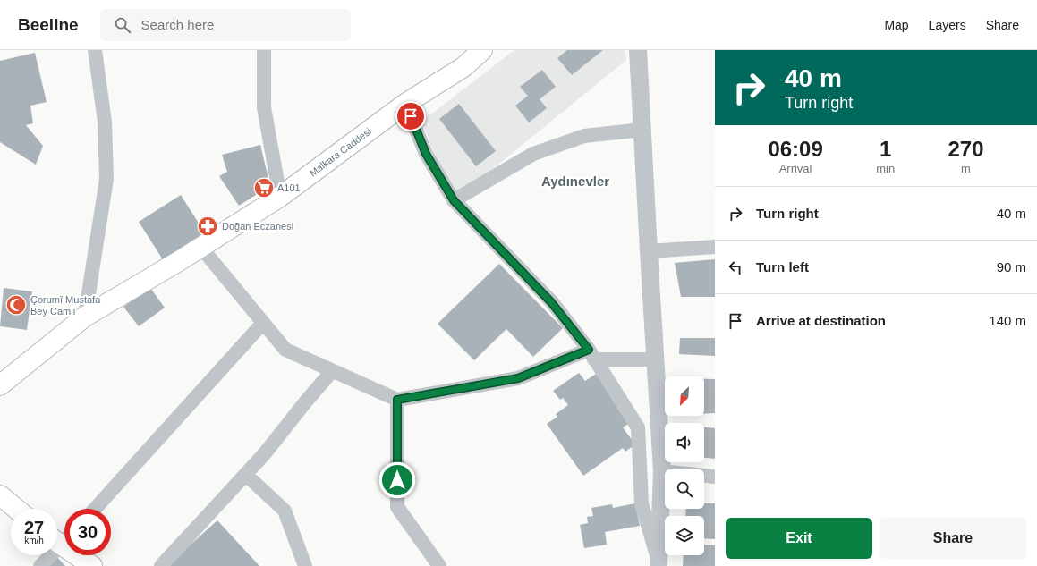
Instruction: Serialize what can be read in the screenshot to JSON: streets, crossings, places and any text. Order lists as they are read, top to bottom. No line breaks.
{"streets":{"main road":["Malkara Caddesi"]},"districts":["Aydınevler"],"places":{"supermarket":["A101"],"pharmacy":["Doğan Eczanesi"],"mosque":["Çorumî Mustafa Bey Camii"]},"north":"bottom left","page":{"header":"Beeline","search":"Search here","nav":["Map","Layers","Share"],"turn":["40 m","Turn right"],"eta":["06:09","Arrival","1","min","270","m"],"list":[{"name":"Turn right","value":"40 m"},{"name":"Turn left","value":"90 m"},{"name":"Arrive at destination","value":"140 m"}],"speed":"27 km/h","limit":"30","buttons":["Exit","Share"]}}
